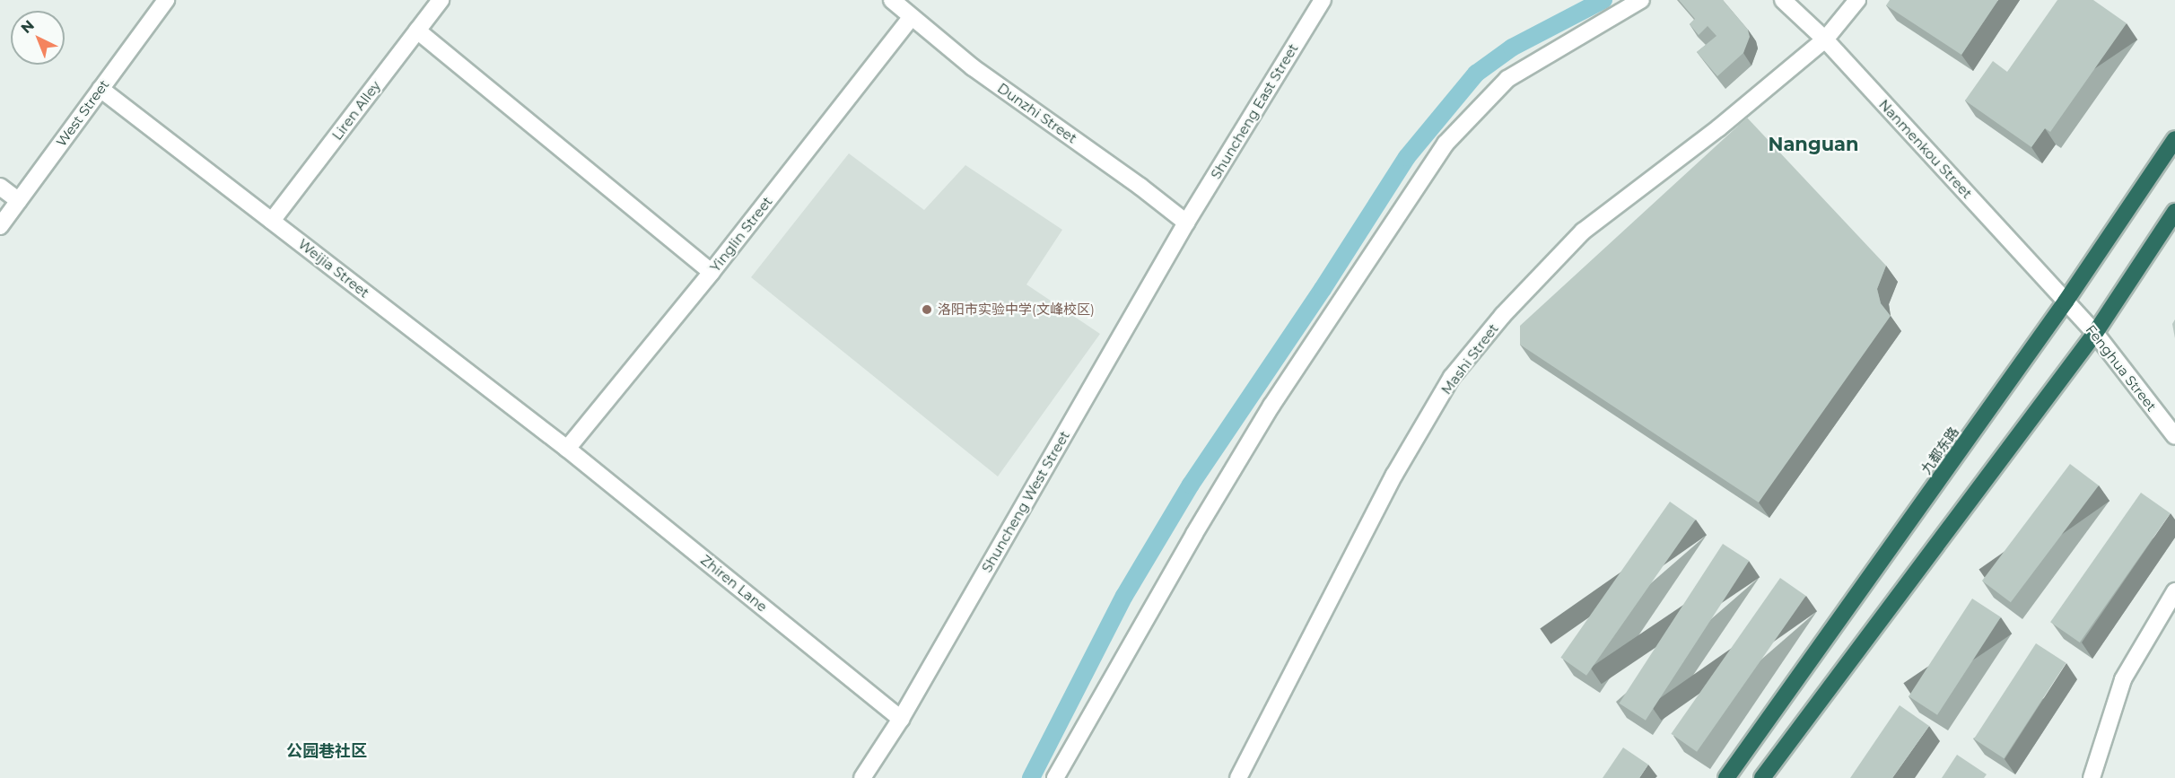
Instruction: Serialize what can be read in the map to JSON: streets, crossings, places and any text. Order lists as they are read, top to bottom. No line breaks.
{"streets":{"highway":["九都东路"],"street":["Liren Alley","Shuncheng East Street","West Street","Dunzhi Street","Nanmenkou Street","Yinglin Street","Weijia Street","Mashi Street","Fenghua Street","Shuncheng West Street","Zhiren Lane"]},"crossings":[["Liren Alley","Weijia Street"],["Shuncheng East Street","Dunzhi Street"],["Shuncheng East Street","Shuncheng West Street"],["West Street","Weijia Street"],["Dunzhi Street","Yinglin Street"],["Dunzhi Street","Shuncheng West Street"],["Nanmenkou Street","Mashi Street"],["Nanmenkou Street","Fenghua Street"],["Nanmenkou Street","九都东路"],["Yinglin Street","Weijia Street"],["Yinglin Street","Zhiren Lane"],["Weijia Street","Zhiren Lane"],["Fenghua Street","九都东路"],["Shuncheng West Street","Zhiren Lane"]],"districts":["Nanguan","公园巷社区"],"places":["洛阳市实验中学(文峰校区)"],"north":"top left"}
